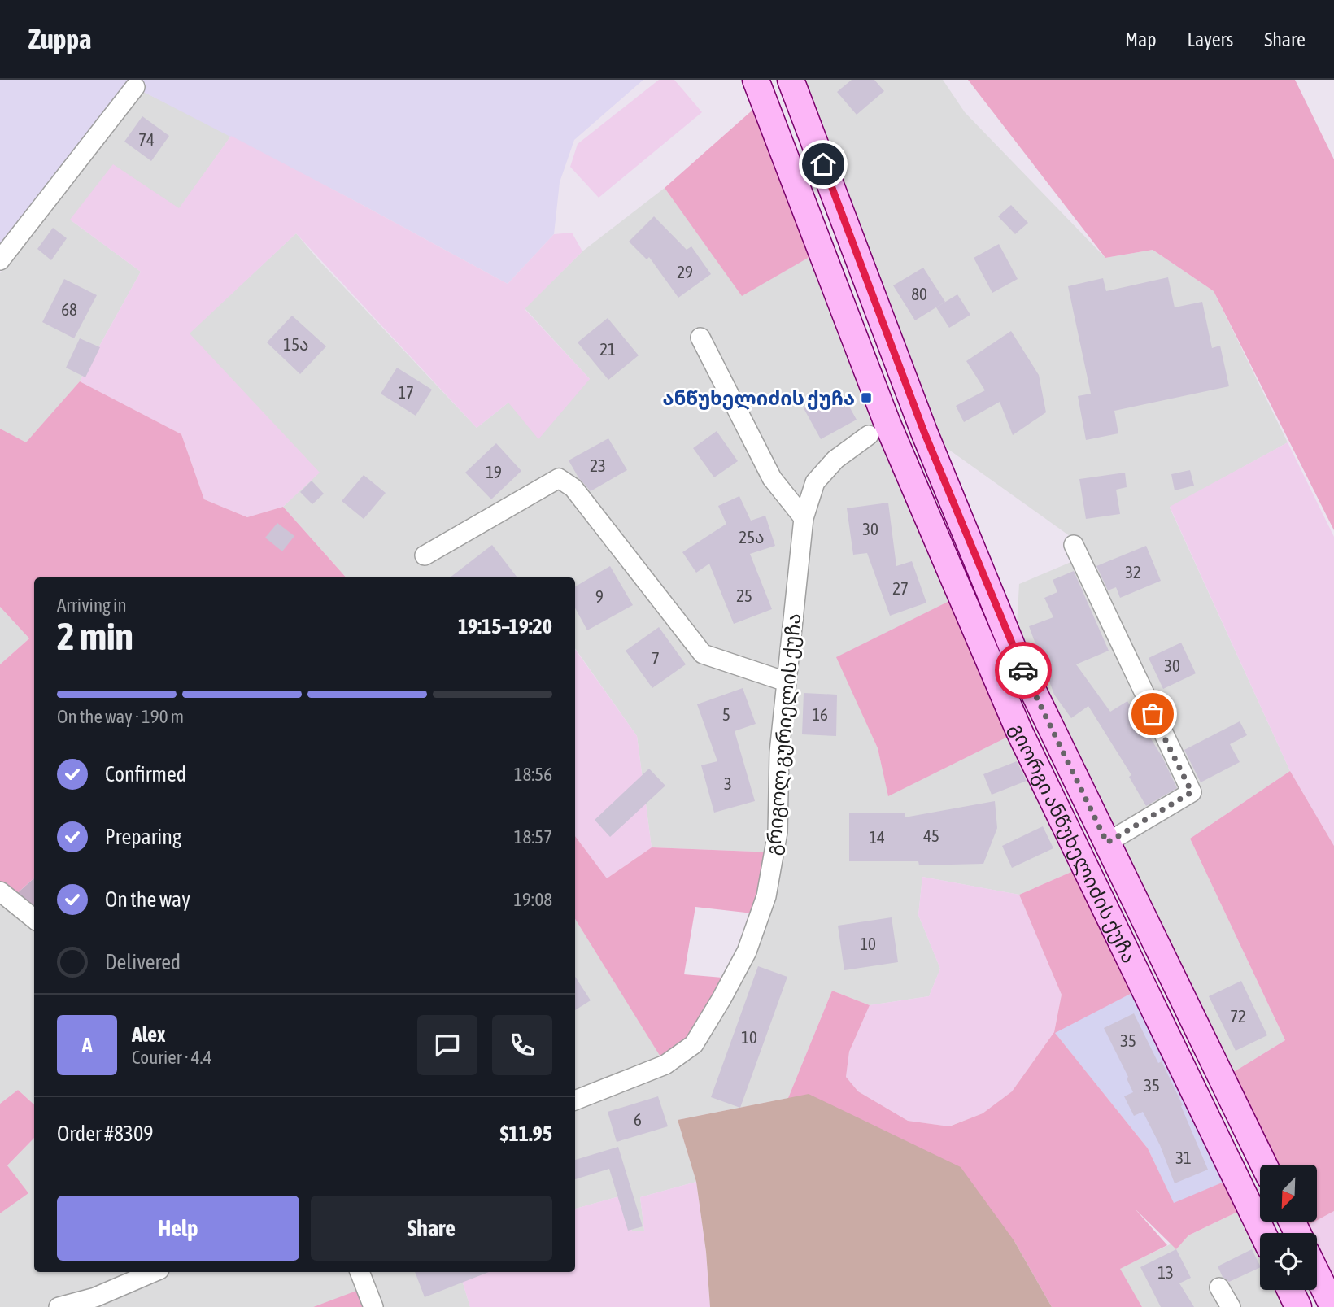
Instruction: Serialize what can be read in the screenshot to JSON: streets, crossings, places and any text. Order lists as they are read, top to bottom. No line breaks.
{"streets":{"main road":["გიორგი ანწუხელიძის ქუჩა"],"street":["გრიგოლ გურიელის ქუჩა"]},"places":{"transit":["ანწუხელიძის ქუჩა"]},"house_numbers":["74","29","80","68","15ა","21","17","23","19","30","25ა","32","27","25","9","7","30","5","16","3","45","14","10","72","10","35","35","6","31","13"],"north":"bottom left","page":{"header":"Zuppa","nav":["Map","Layers","Share"],"heading":["2 min","Arriving in","19:15–19:20"],"panel":["Alex","Courier · 4.4","Order #8309","$11.95"],"bar":"On the way · 190 m","list":[["Confirmed","18:56"],["Preparing","18:57"],["On the way","19:08"],"Delivered"],"round":"A","buttons":["Help","Share"]}}
